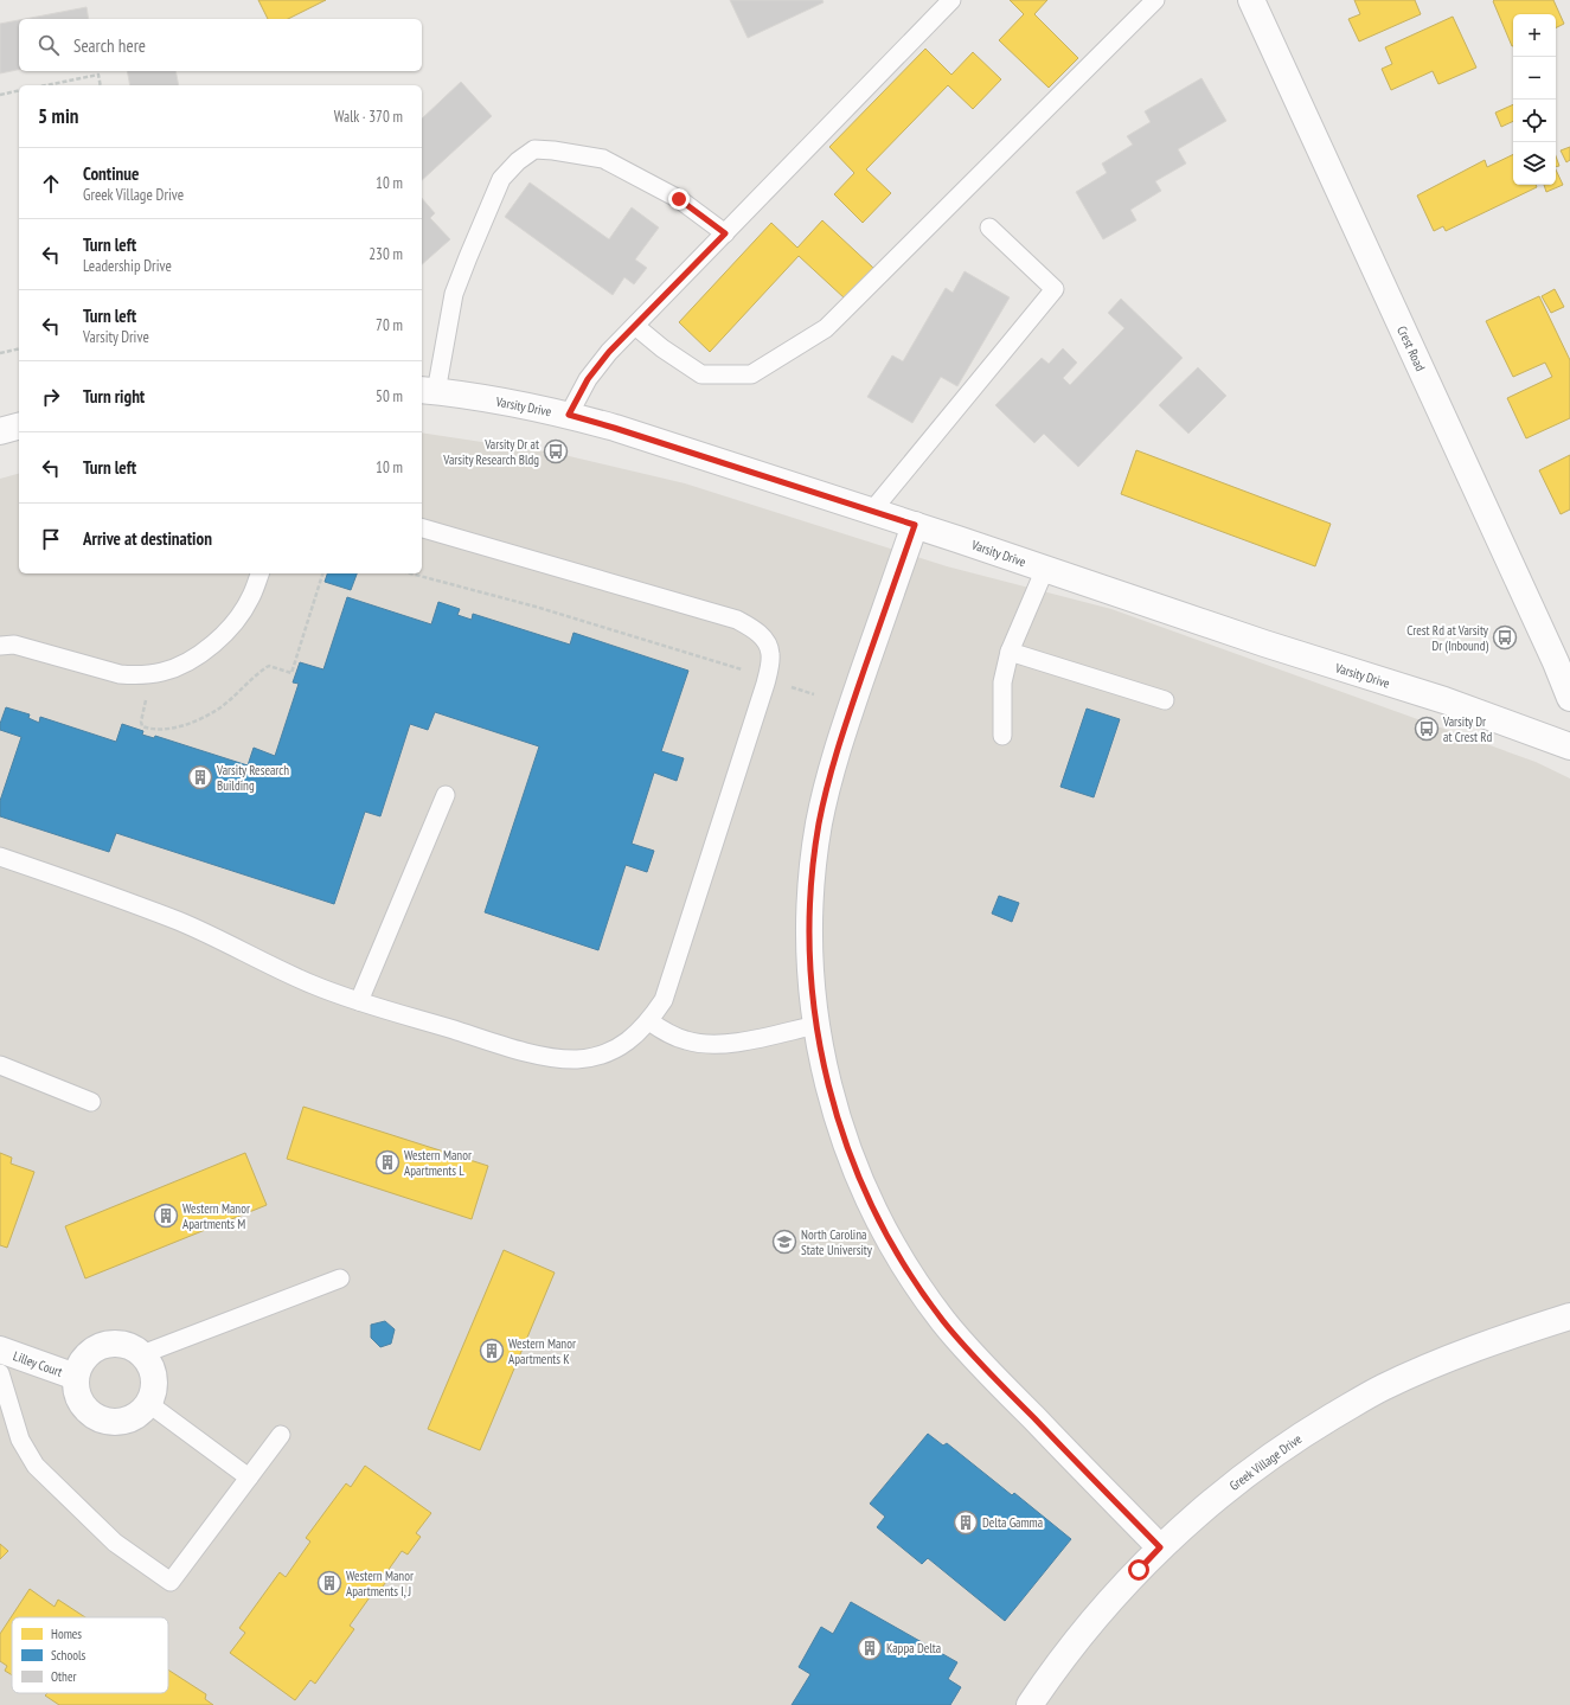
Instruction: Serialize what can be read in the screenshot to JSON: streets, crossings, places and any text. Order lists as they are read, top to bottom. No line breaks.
{"streets":{"street":["Crest Road","Varsity Drive","Lilley Court","Greek Village Drive"]},"places":{"bus stop":["Varsity Dr at Varsity Research Bldg","Crest Rd at Varsity Dr (Inbound)","Varsity Dr at Crest Rd"],"building":["Varsity Research Building","Western Manor Apartments L","Western Manor Apartments M","Western Manor Apartments K","Delta Gamma","Western Manor Apartments I, J","Kappa Delta"],"school or university":["North Carolina State University"]},"legend":["Homes","Schools","Other"],"page":{"map_buttons":["+","−"],"search":"Search here","heading":["5 min","Walk · 370 m"],"list":[["Continue","Greek Village Drive","10 m"],["Turn left","Leadership Drive","230 m"],["Turn left","Varsity Drive","70 m"],["Turn right","50 m"],["Turn left","10 m"],"Arrive at destination"]}}
